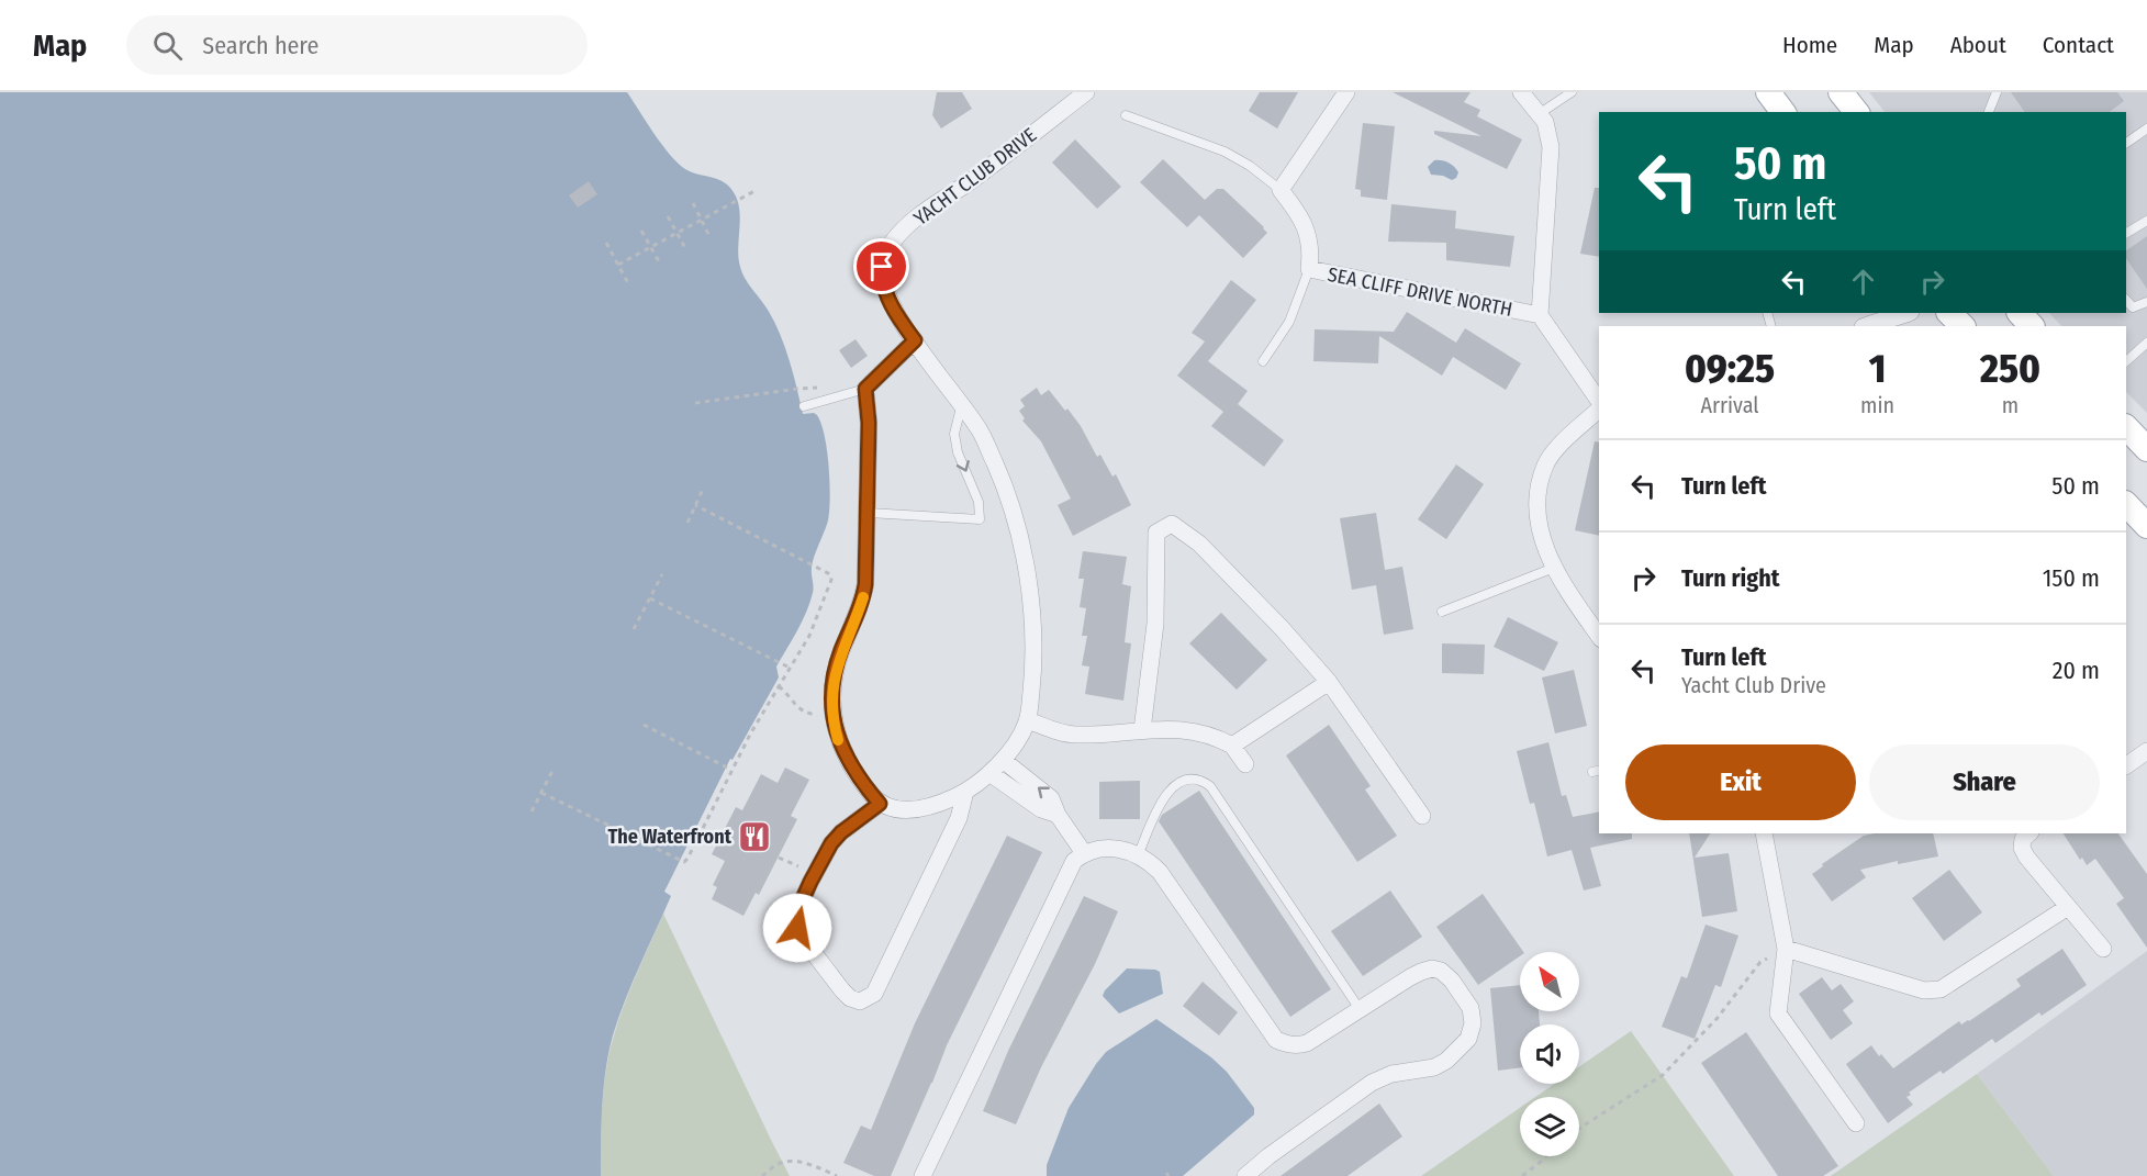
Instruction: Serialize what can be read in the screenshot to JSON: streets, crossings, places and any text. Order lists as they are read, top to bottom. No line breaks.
{"streets":{"street":["YACHT CLUB DRIVE","SEA CLIFF DRIVE NORTH"]},"places":{"restaurant":["The Waterfront"]},"north":"top left","page":{"header":"Map","search":"Search here","nav":["Home","Map","About","Contact"],"turn":["50 m","Turn left"],"eta":["09:25","Arrival","1","min","250","m"],"list":[{"name":"Turn left","value":"50 m"},{"name":"Turn right","value":"150 m"},{"name":"Turn left","note":"Yacht Club Drive","value":"20 m"}],"buttons":["Exit","Share"]}}
